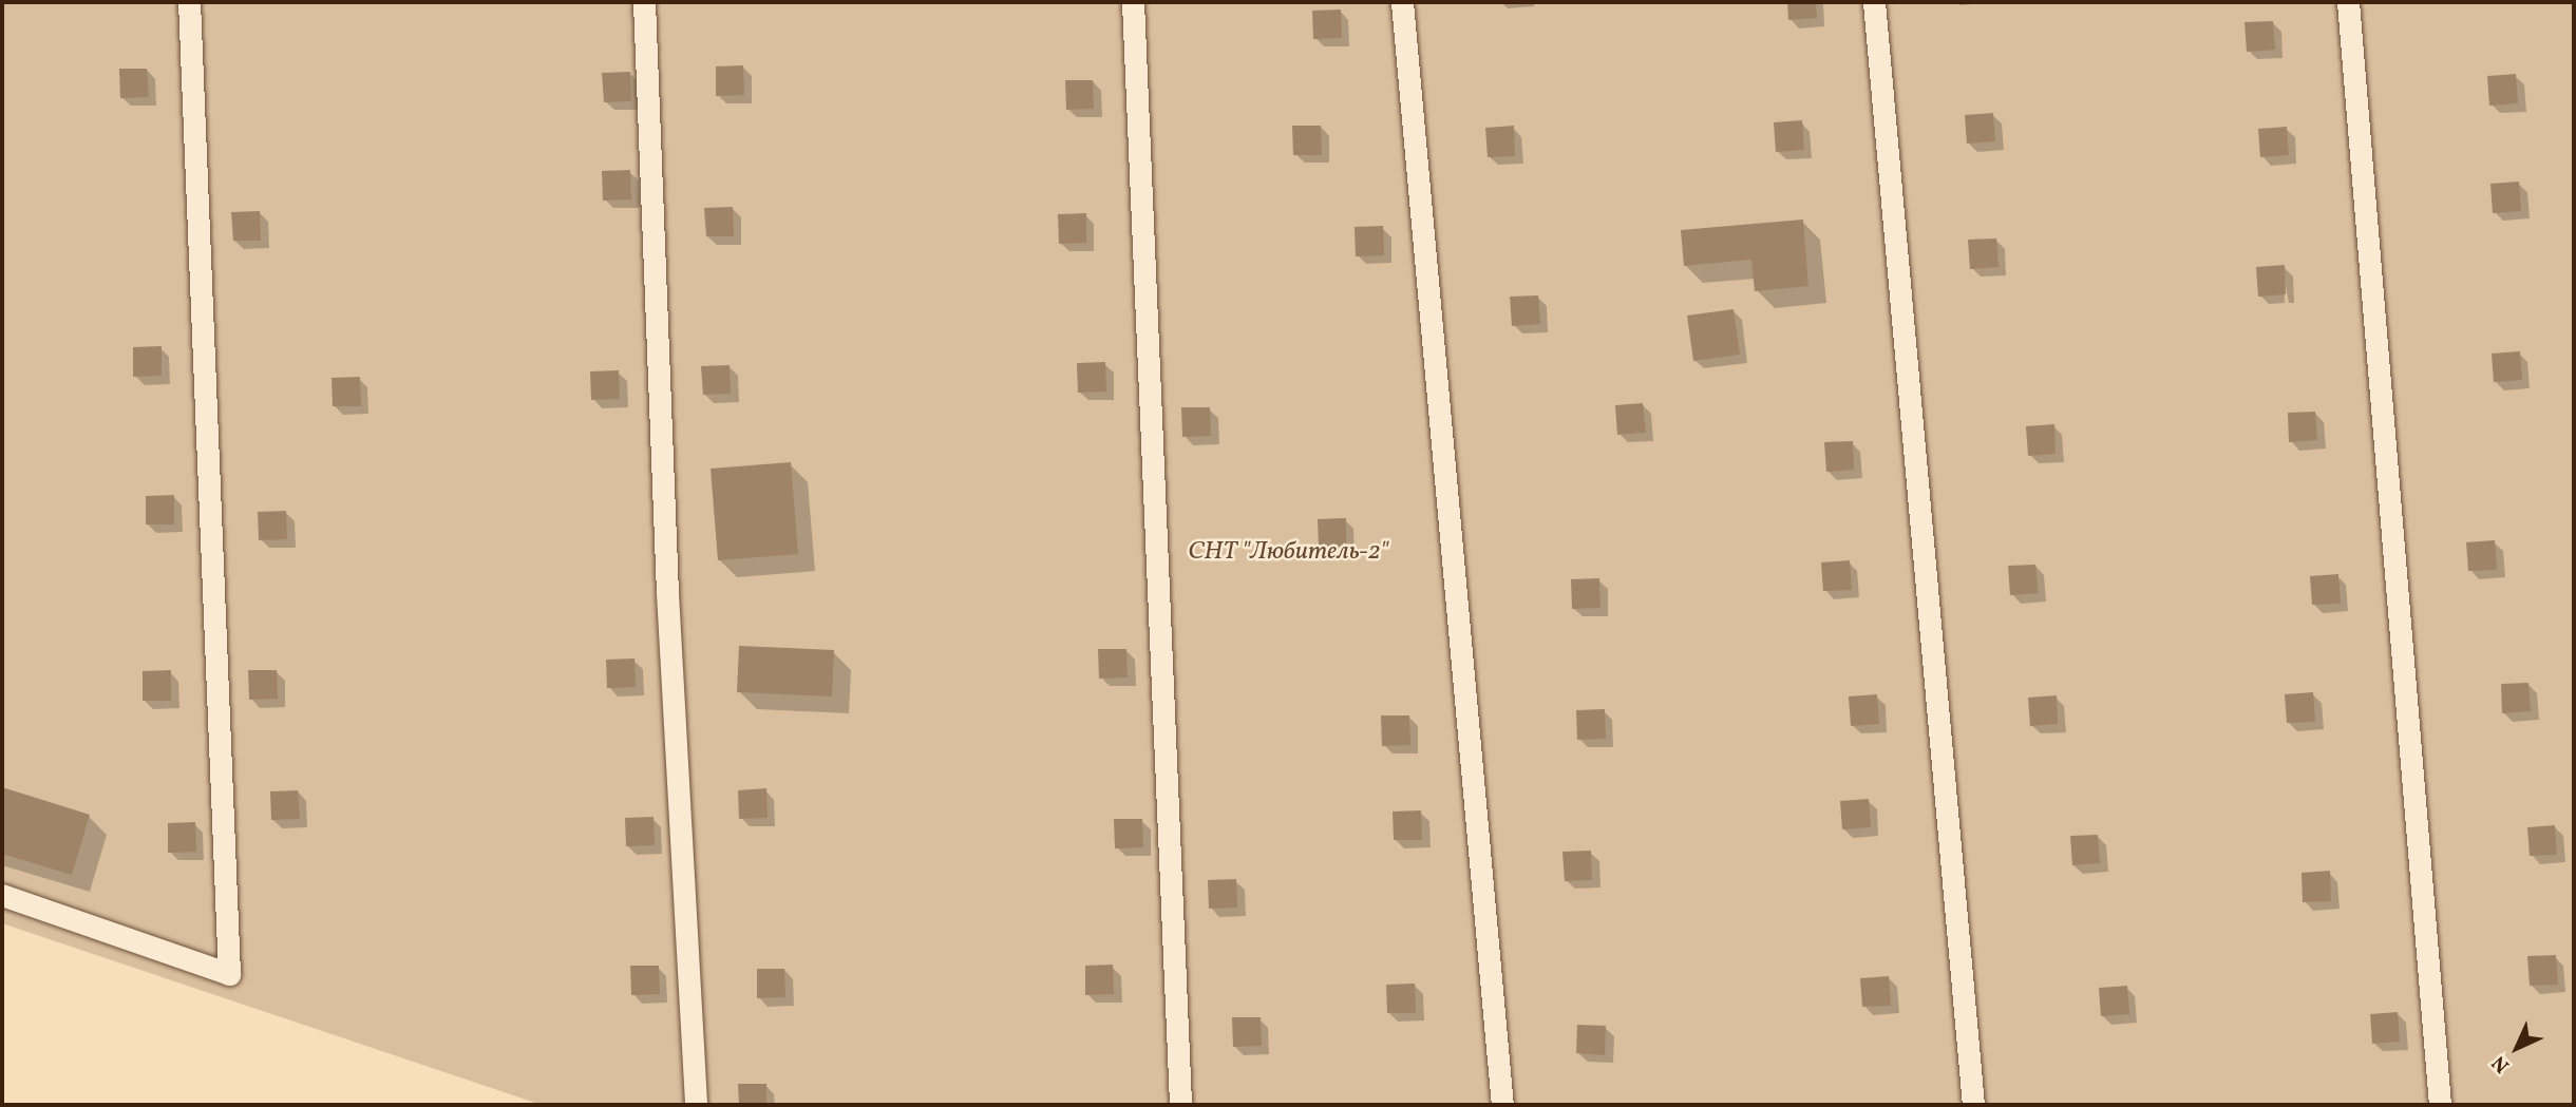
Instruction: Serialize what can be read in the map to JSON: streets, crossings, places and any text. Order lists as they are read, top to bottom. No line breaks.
{"parks":["СНТ \"Любитель-2\""],"north":"bottom left"}
